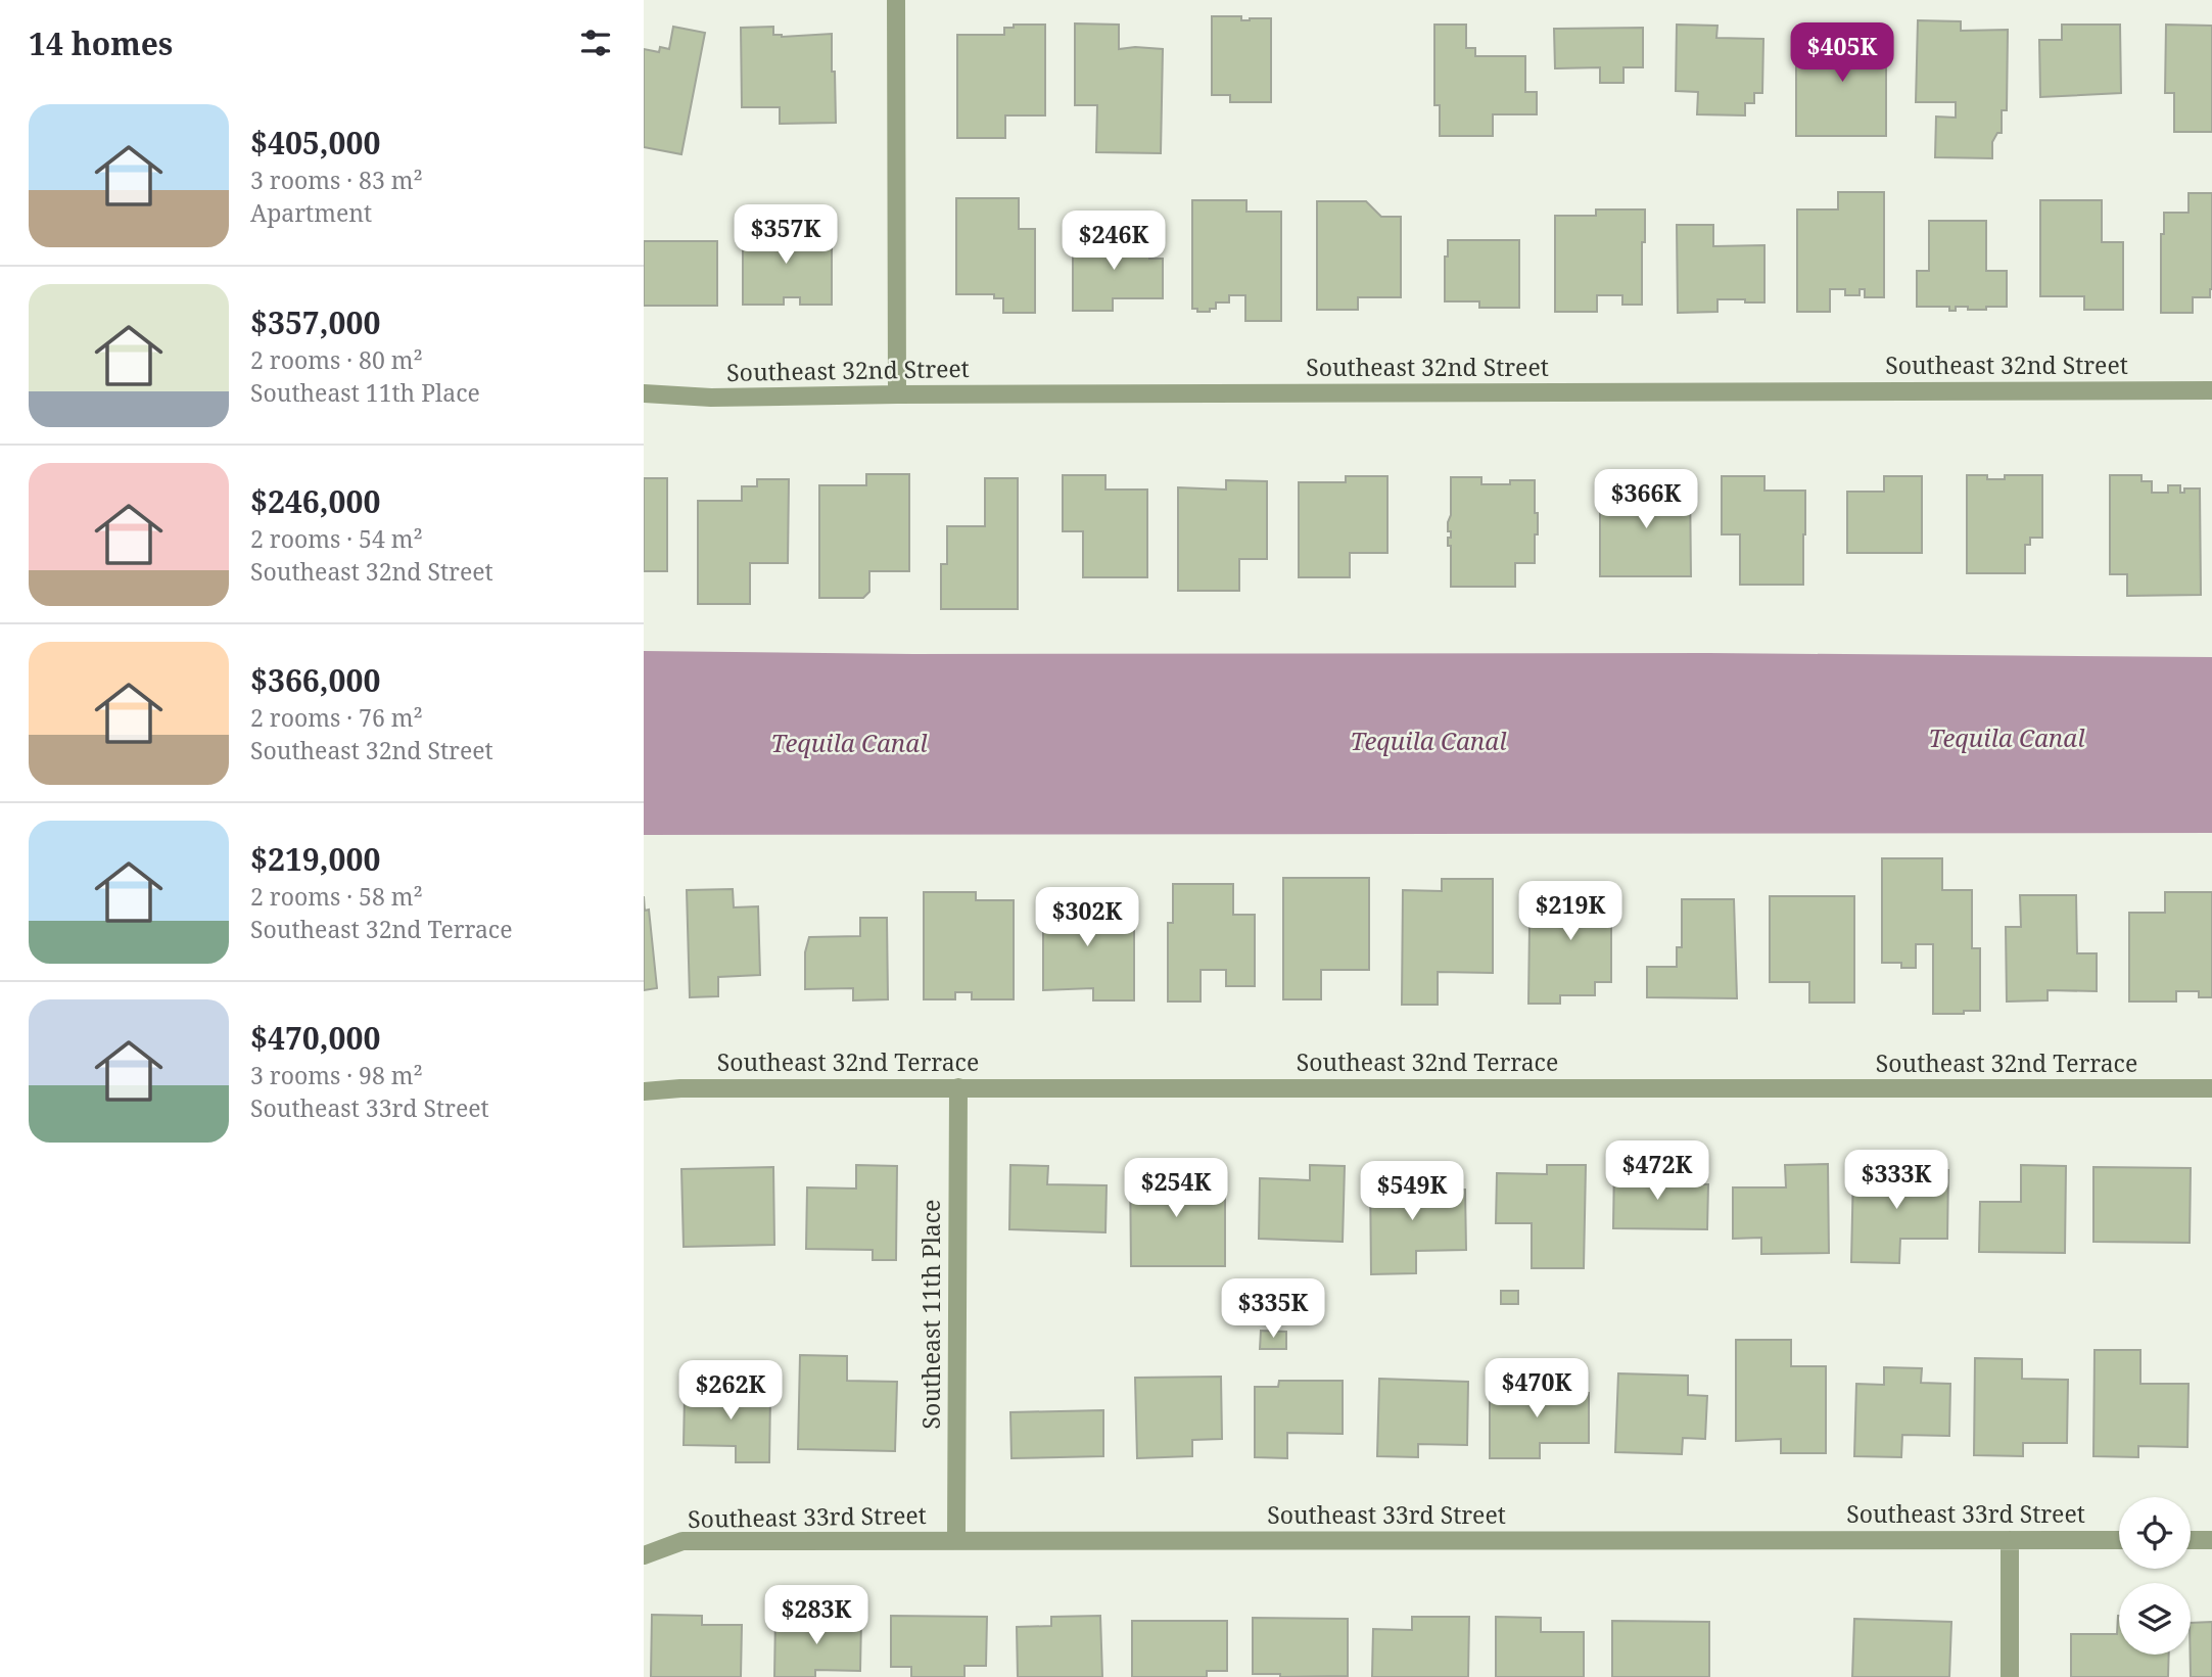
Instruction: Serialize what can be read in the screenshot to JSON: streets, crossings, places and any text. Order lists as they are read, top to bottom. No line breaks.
{"streets":{"street":["Southeast 32nd Street","Southeast 32nd Terrace","Southeast 11th Place","Southeast 33rd Street"]},"crossings":[["Southeast 32nd Terrace","Southeast 11th Place"],["Southeast 11th Place","Southeast 33rd Street"]],"water":["Tequila Canal"],"page":{"heading":"14 homes","price":["$405K","$357K","$246K","$366K","$219K","$302K","$472K","$333K","$254K","$549K","$335K","$470K","$262K","$283K"],"list":[{"name":"$405,000","note":"3 rooms · 83 m² · Apartment"},{"name":"$357,000","note":"2 rooms · 80 m² · Southeast 11th Place"},{"name":"$246,000","note":"2 rooms · 54 m² · Southeast 32nd Street"},{"name":"$366,000","note":"2 rooms · 76 m² · Southeast 32nd Street"},{"name":"$219,000","note":"2 rooms · 58 m² · Southeast 32nd Terrace"},{"name":"$470,000","note":"3 rooms · 98 m² · Southeast 33rd Street"}]}}
